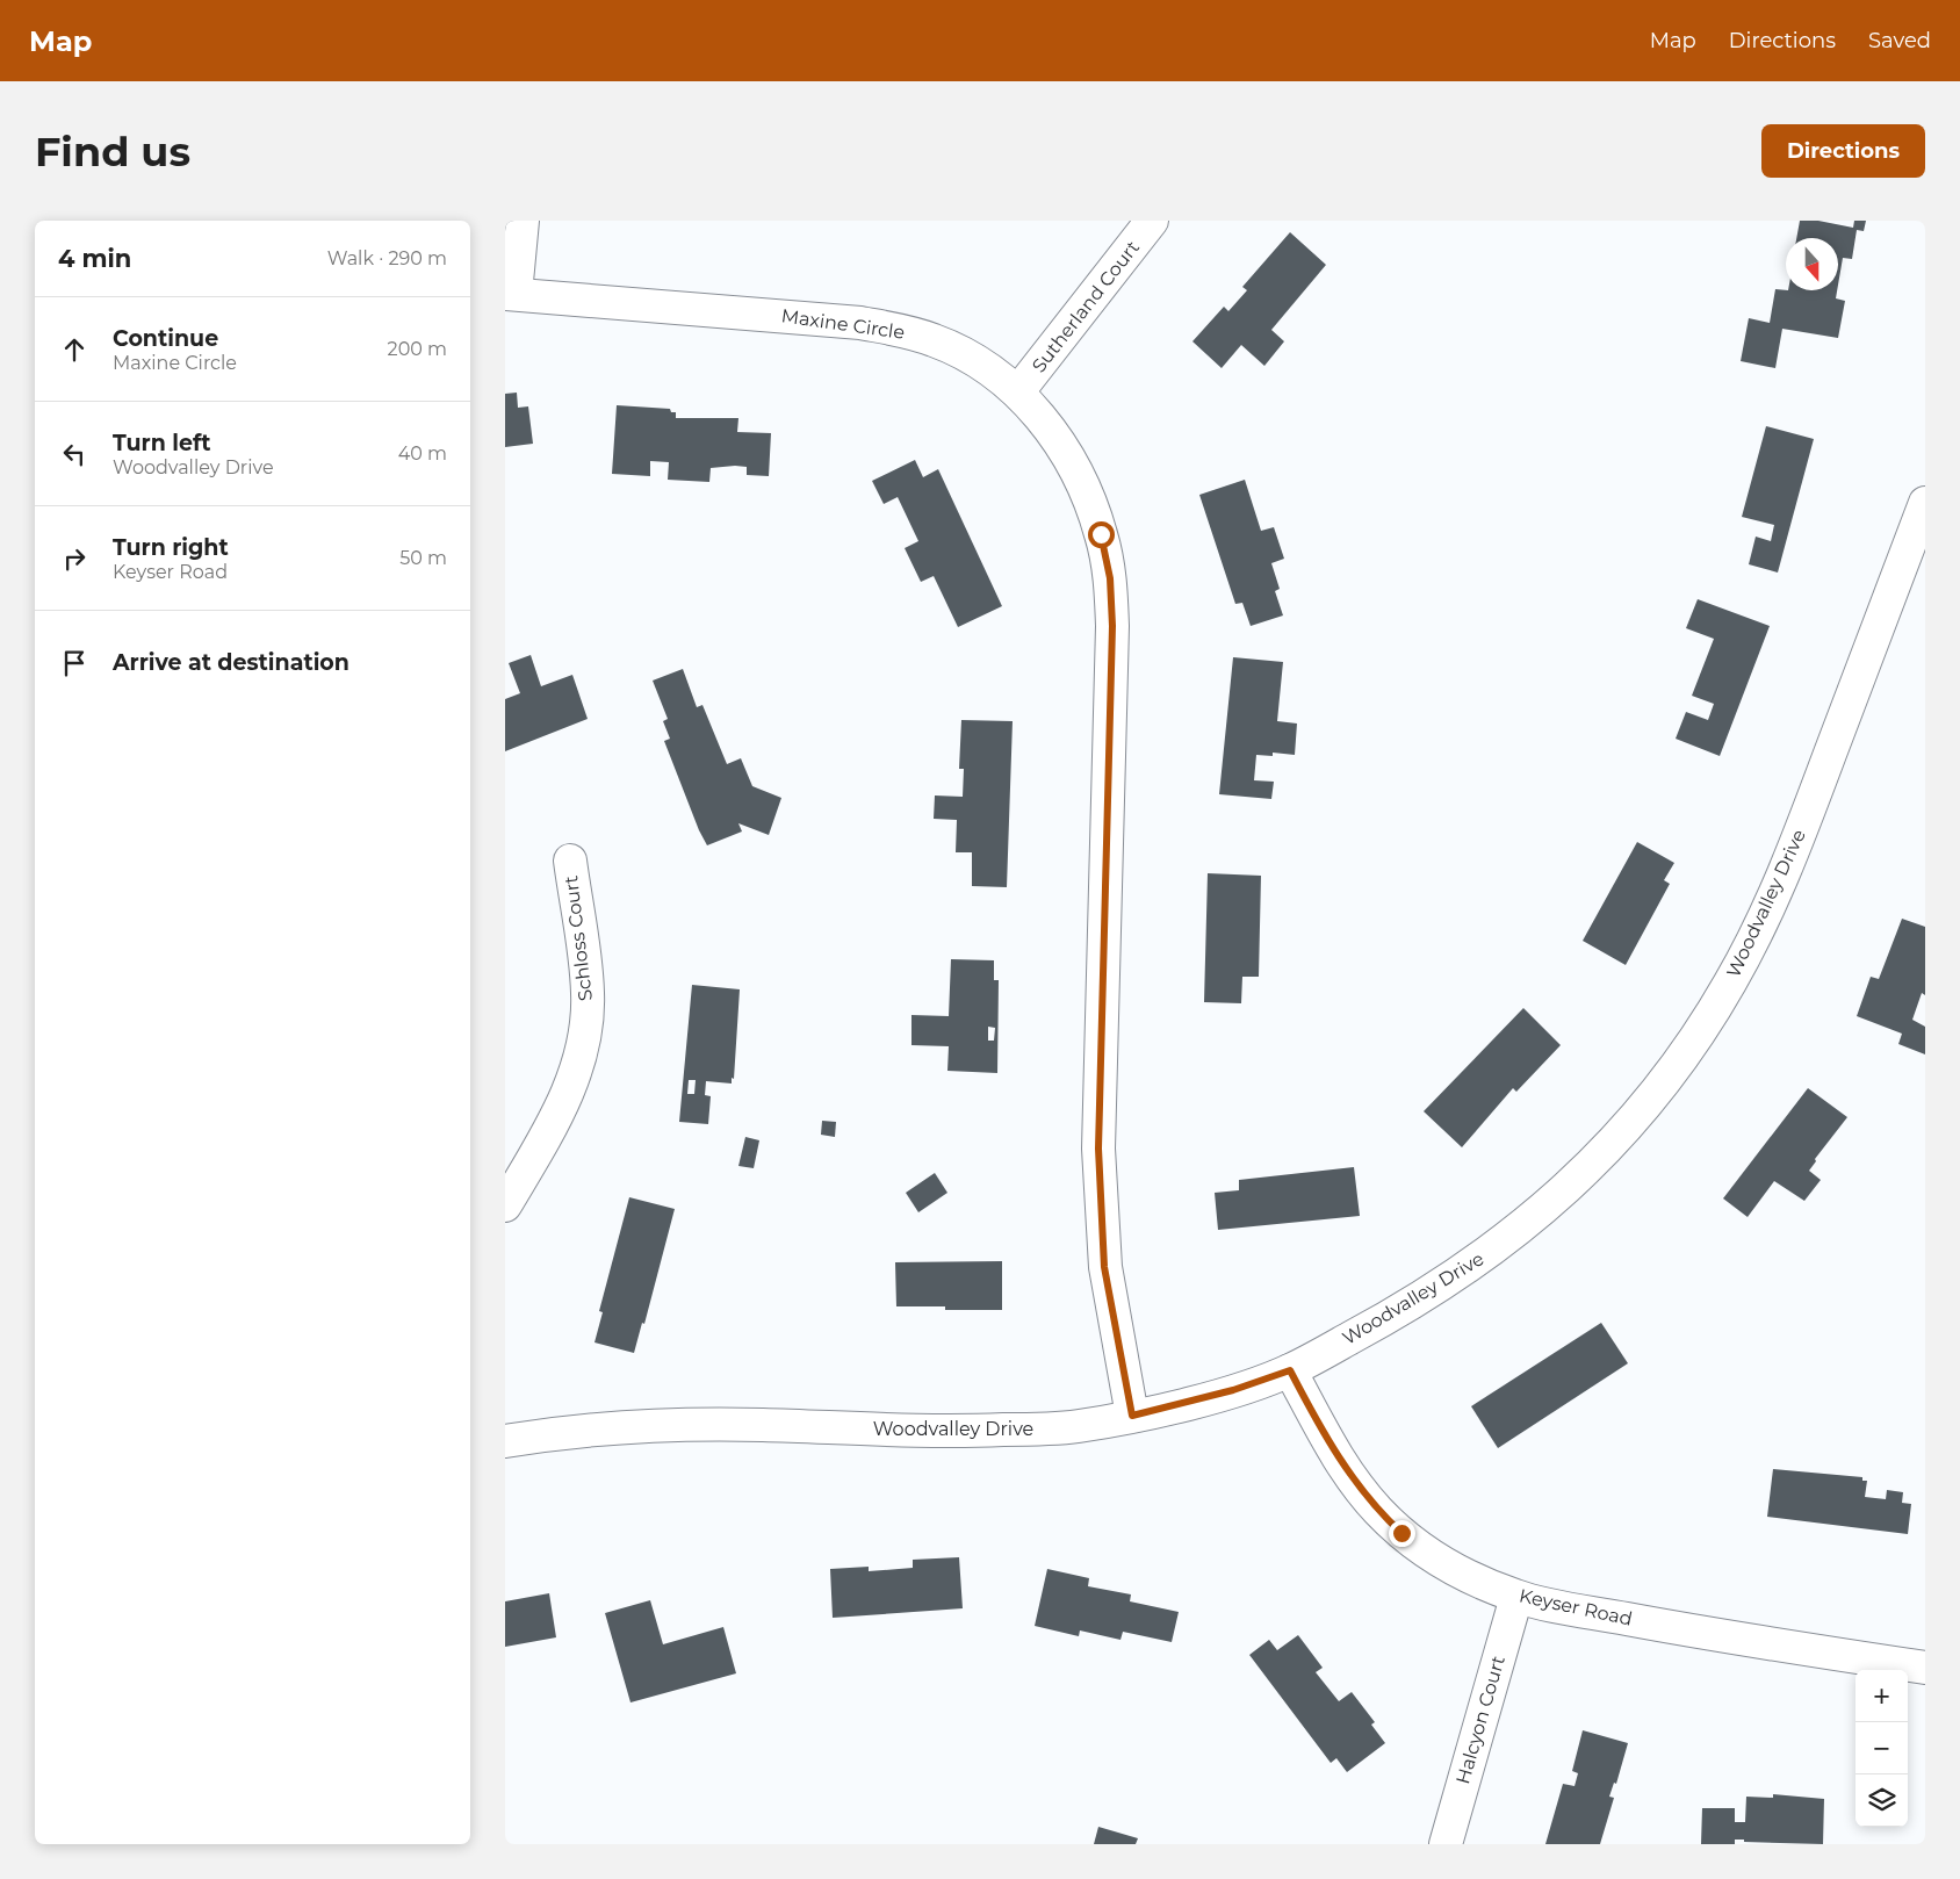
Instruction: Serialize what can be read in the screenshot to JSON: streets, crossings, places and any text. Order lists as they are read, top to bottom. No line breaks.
{"streets":{"street":["Sutherland Court","Maxine Circle","Woodvalley Drive","Schloss Court","Keyser Road","Halcyon Court"]},"crossings":[["Sutherland Court","Maxine Circle"],["Maxine Circle","Woodvalley Drive"],["Woodvalley Drive","Keyser Road"],["Keyser Road","Halcyon Court"]],"north":"bottom","page":{"header":"Map","nav":["Map","Directions","Saved"],"buttons":"Directions","title":"Find us","heading":["4 min","Walk · 290 m"],"list":[["Continue","Maxine Circle","200 m"],["Turn left","Woodvalley Drive","40 m"],["Turn right","Keyser Road","50 m"],"Arrive at destination"],"map_buttons":["+","−"]}}
